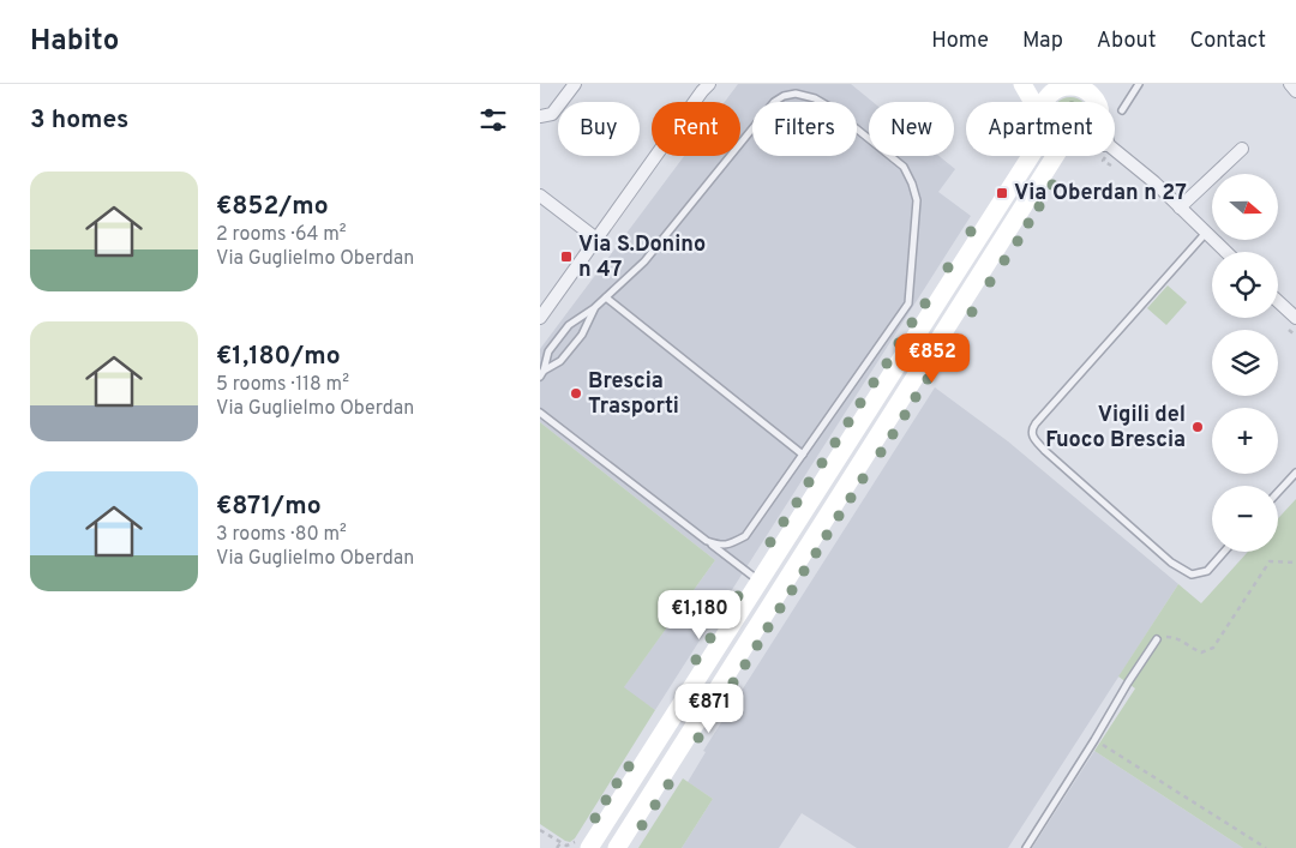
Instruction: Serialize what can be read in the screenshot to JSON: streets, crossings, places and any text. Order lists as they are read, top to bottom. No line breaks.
{"places":{"transit":["Via Oberdan n 27","Via S.Donino n 47"],"other":["Brescia Trasporti","Vigili del Fuoco Brescia"]},"north":"right","page":{"header":"Habito","nav":["Home","Map","About","Contact"],"heading":"3 homes","chip":["Buy","Rent","Filters","New","Apartment"],"list":[{"name":"€852/mo","note":"2 rooms · 64 m² · Via Guglielmo Oberdan"},{"name":"€1,180/mo","note":"5 rooms · 118 m² · Via Guglielmo Oberdan"},{"name":"€871/mo","note":"3 rooms · 80 m² · Via Guglielmo Oberdan"}],"map_buttons":["+","−"],"price":["€852","€1,180","€871"]}}
